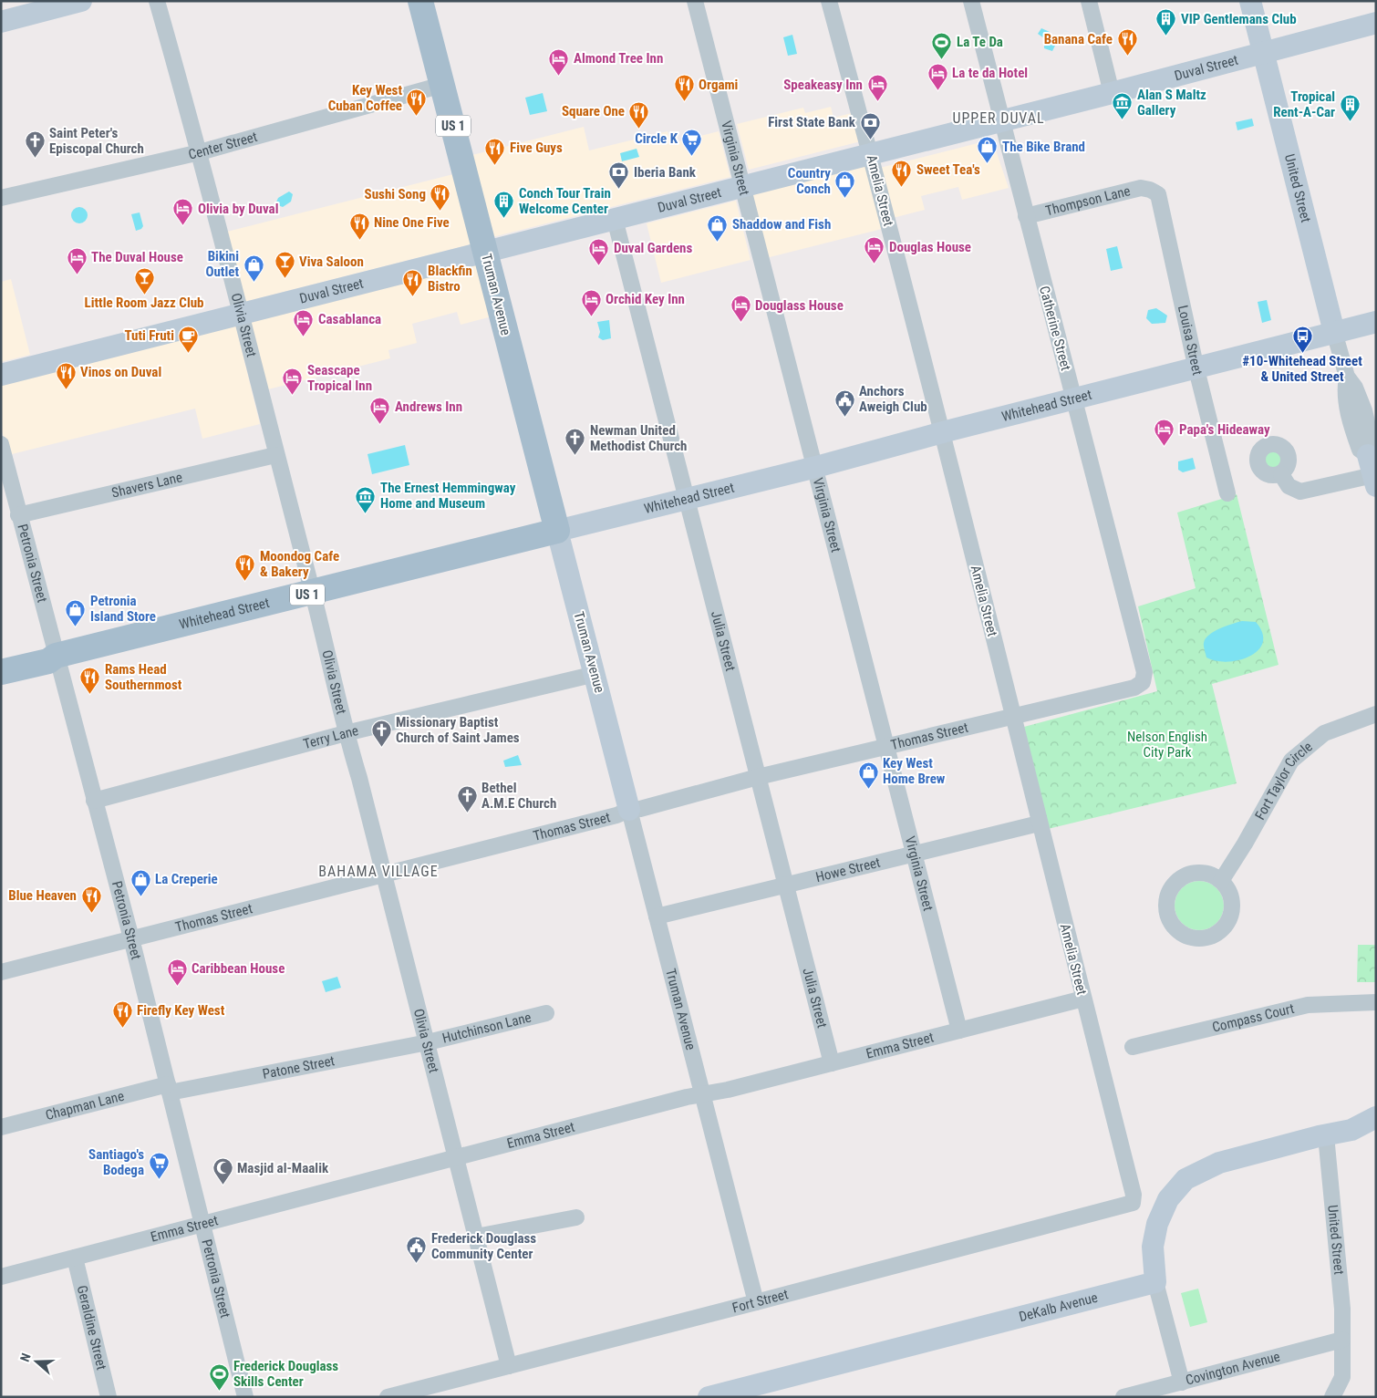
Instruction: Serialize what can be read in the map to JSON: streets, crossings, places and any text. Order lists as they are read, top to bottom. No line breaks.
{"streets":{"main road":["US 1","Truman Avenue","Whitehead Street"],"street":["Duval Street","Center Street","Virginia Street","United Street","Amelia Street","Thompson Lane","Olivia Street","Catherine Street","Louisa Street","Shavers Lane","Petronia Street","Julia Street","Thomas Street","Terry Lane","Fort Taylor Circle","Howe Street","Compass Court","Hutchinson Lane","Emma Street","Patone Street","Chapman Lane","Fort Street","DeKalb Avenue","Geraldine Street","Covington Avenue"]},"crossings":[["Duval Street","Virginia Street"],["Duval Street","United Street"],["Duval Street","Amelia Street"],["Duval Street","Truman Avenue"],["Duval Street","Olivia Street"],["Duval Street","Catherine Street"],["Duval Street","Julia Street"],["Center Street","Truman Avenue"],["Center Street","Olivia Street"],["Virginia Street","Whitehead Street"],["Virginia Street","Thomas Street"],["Virginia Street","Howe Street"],["Virginia Street","Emma Street"],["United Street","Whitehead Street"],["United Street","Covington Avenue"],["Amelia Street","Whitehead Street"],["Amelia Street","Thomas Street"],["Amelia Street","Howe Street"],["Amelia Street","Emma Street"],["Amelia Street","Fort Street"],["Thompson Lane","Catherine Street"],["Thompson Lane","Louisa Street"],["Truman Avenue","Whitehead Street"],["Truman Avenue","Thomas Street"],["Truman Avenue","Terry Lane"],["Truman Avenue","Howe Street"],["Truman Avenue","Emma Street"],["Truman Avenue","Fort Street"],["Olivia Street","Whitehead Street"],["Olivia Street","Shavers Lane"],["Olivia Street","Thomas Street"],["Olivia Street","Terry Lane"],["Olivia Street","Hutchinson Lane"],["Olivia Street","Emma Street"],["Olivia Street","Patone Street"],["Olivia Street","Fort Street"],["Catherine Street","Whitehead Street"],["Catherine Street","Thomas Street"],["Louisa Street","Whitehead Street"],["Whitehead Street","Petronia Street"],["Whitehead Street","Julia Street"],["Shavers Lane","Petronia Street"],["Petronia Street","Thomas Street"],["Petronia Street","Terry Lane"],["Petronia Street","Emma Street"],["Petronia Street","Patone Street"],["Petronia Street","Chapman Lane"],["Julia Street","Thomas Street"],["Julia Street","Howe Street"],["Julia Street","Emma Street"],["Hutchinson Lane","Patone Street"],["Emma Street","Geraldine Street"],["Patone Street","Chapman Lane"]],"districts":["UPPER DUVAL","BAHAMA VILLAGE"],"parks":["Nelson English City Park"],"places":{"building":["VIP Gentlemans Club","Tropical Rent-A-Car","Conch Tour Train Welcome Center"],"restaurant":["Banana Cafe","Orgami","Key West Cuban Coffee","Square One","Five Guys","Sweet Tea's","Sushi Song","Nine One Five","Blackfin Bistro","Vinos on Duval","Moondog Cafe & Bakery","Rams Head Southernmost","Blue Heaven","Firefly Key West"],"sports":["La Te Da","Frederick Douglass Skills Center"],"hotel":["Almond Tree Inn","La te da Hotel","Speakeasy Inn","Olivia by Duval","Douglas House","Duval Gardens","The Duval House","Orchid Key Inn","Douglass House","Casablanca","Seascape Tropical Inn","Andrews Inn","Papa's Hideaway","Caribbean House"],"museum":["Alan S Maltz Gallery","The Ernest Hemmingway Home and Museum"],"bank":["First State Bank","Iberia Bank"],"supermarket":["Circle K","Santiago's Bodega"],"church":["Saint Peter's Episcopal Church","Newman United Methodist Church","Missionary Baptist Church of Saint James","Bethel A.M.E Church"],"shop":["The Bike Brand","Country Conch","Shaddow and Fish","Bikini Outlet","Petronia Island Store","Key West Home Brew","La Creperie"],"bar":["Viva Saloon","Little Room Jazz Club"],"cafe":["Tuti Fruti"],"bus stop":["#10-Whitehead Street & United Street"],"public building":["Anchors Aweigh Club","Frederick Douglass Community Center"],"mosque":["Masjid al-Maalik"]},"north":"left"}
